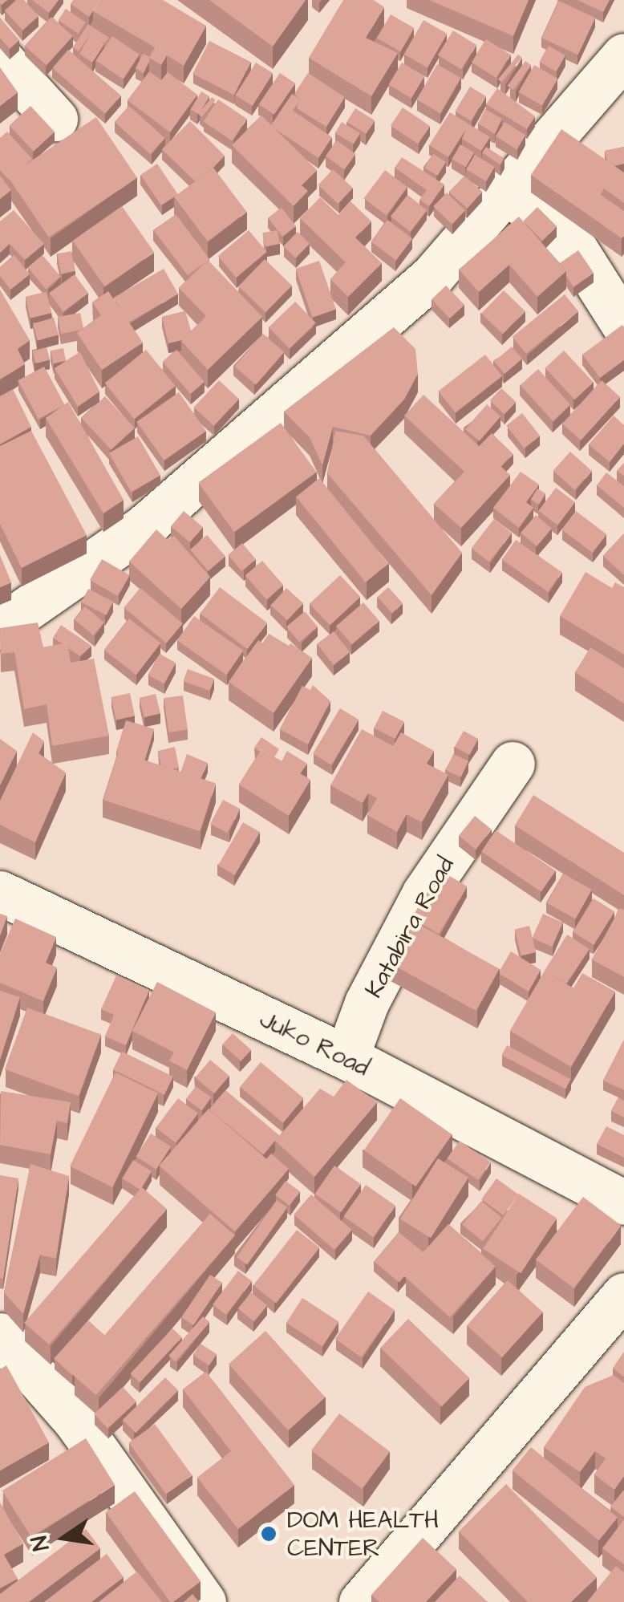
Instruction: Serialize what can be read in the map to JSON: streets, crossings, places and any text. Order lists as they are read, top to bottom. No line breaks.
{"streets":{"street":["Katabira Road","Juko Road"]},"crossings":[["Katabira Road","Juko Road"]],"places":["DOM HEALTH CENTER"],"north":"left"}
